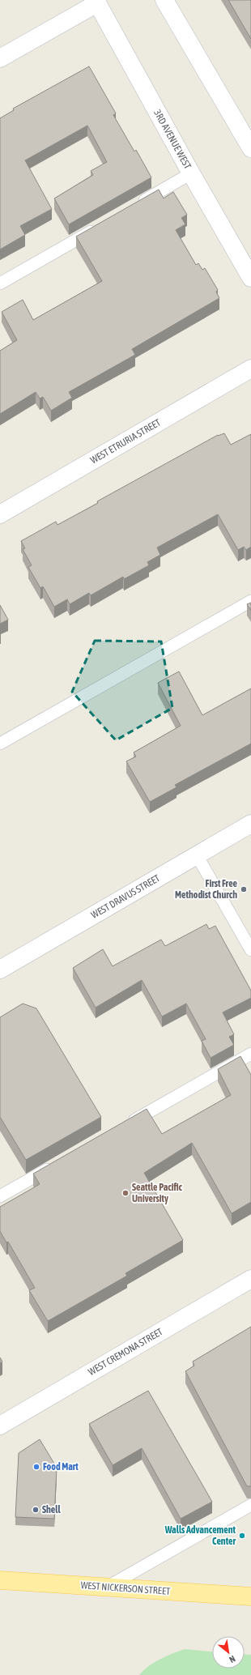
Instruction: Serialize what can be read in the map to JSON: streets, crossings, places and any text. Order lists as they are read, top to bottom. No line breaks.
{"streets":{"main road":["WEST NICKERSON STREET"],"street":["3RD AVENUE WEST","WEST ETRURIA STREET","WEST DRAVUS STREET","WEST CREMONA STREET"]},"places":["First Free Methodist Church","Seattle Pacific University","Food Mart","Shell","Walls Advancement Center"],"north":"bottom right"}
